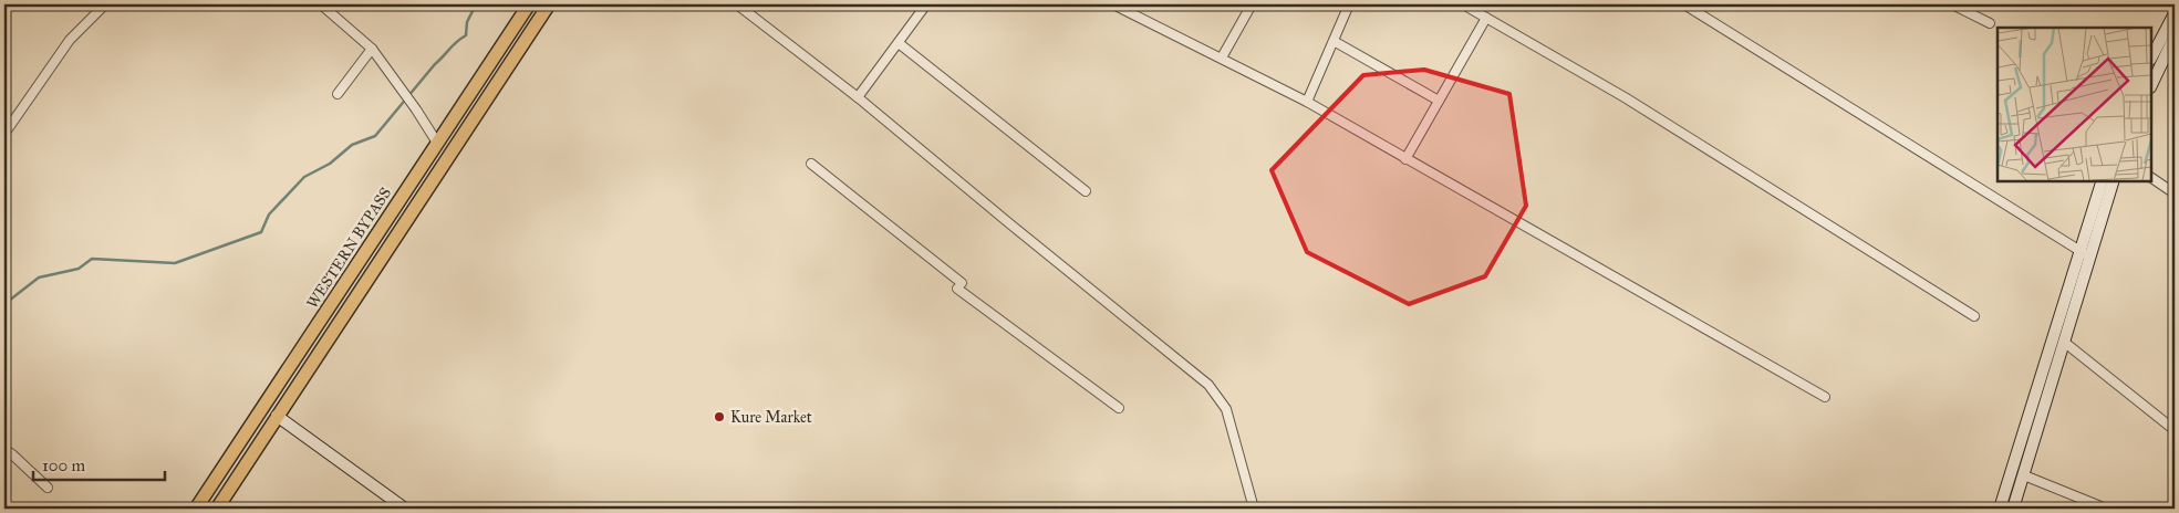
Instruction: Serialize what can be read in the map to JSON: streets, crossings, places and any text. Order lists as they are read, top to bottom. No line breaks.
{"streets":{"main road":["WESTERN BYPASS"]},"places":["Kure Market"],"scale_bar":"100 m"}
